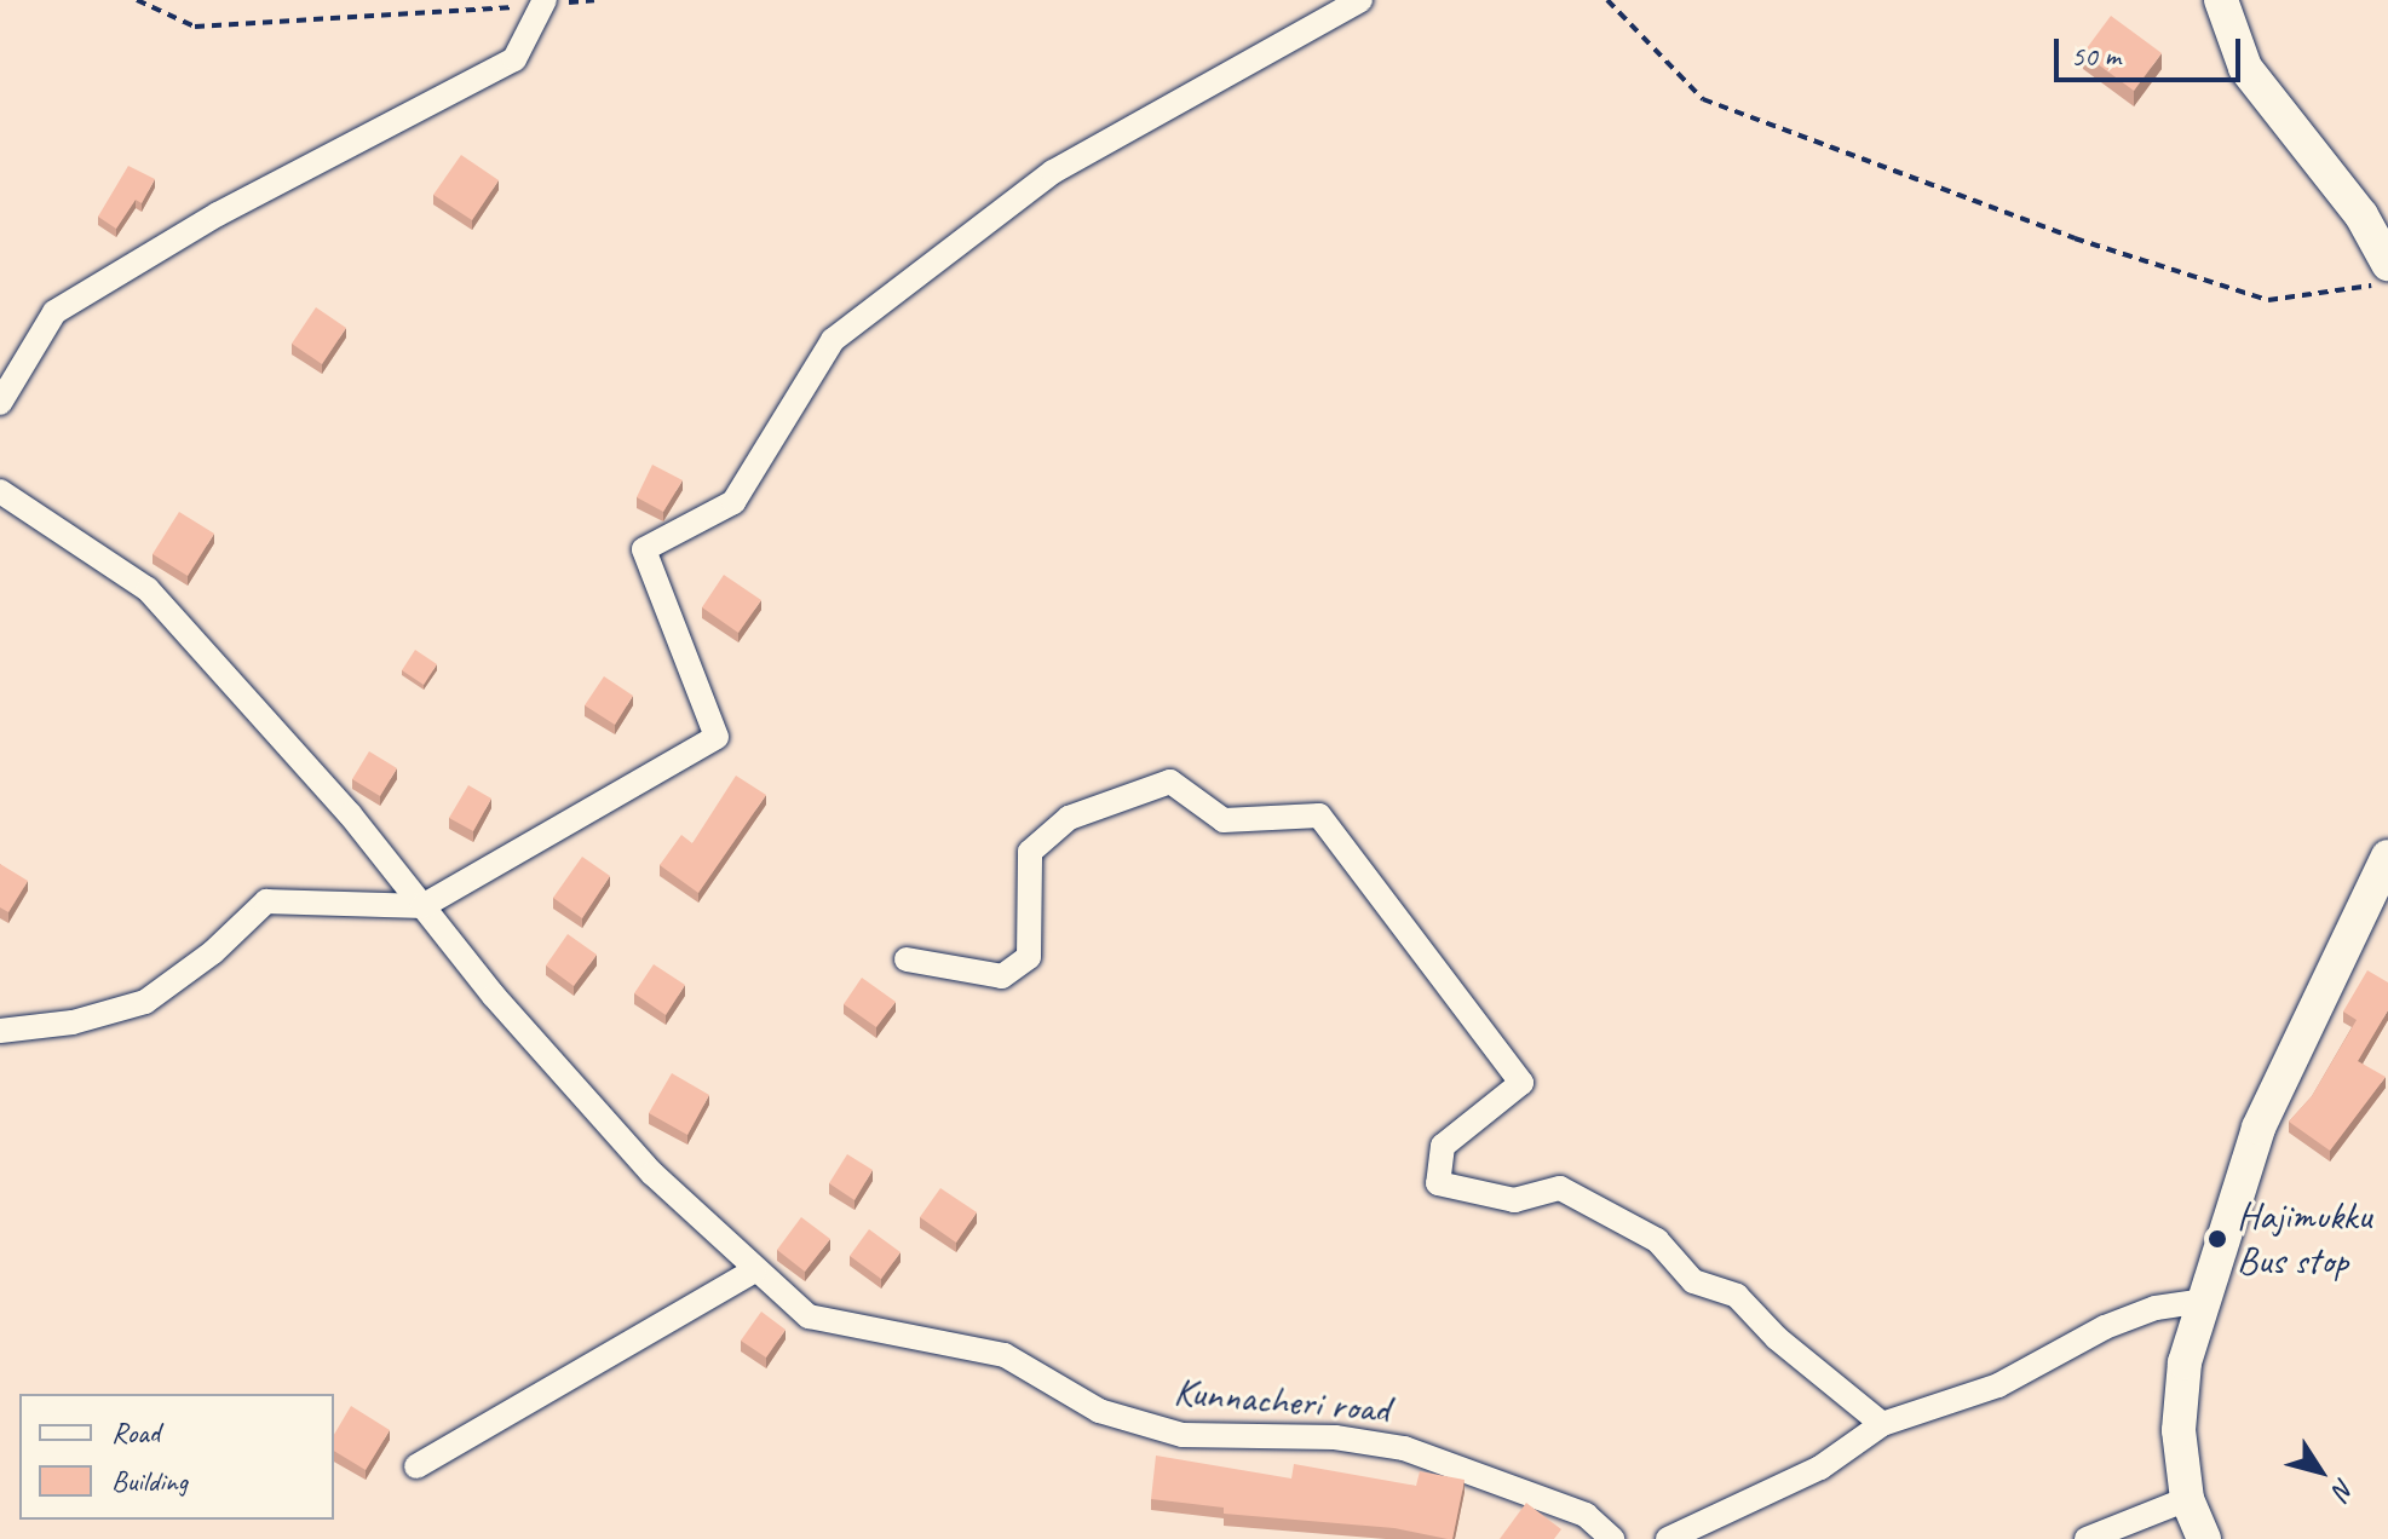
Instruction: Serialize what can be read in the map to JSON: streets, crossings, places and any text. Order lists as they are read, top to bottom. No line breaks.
{"streets":{"street":["Kunnacheri road"]},"places":["Hajimukku Bus stop"],"legend":["Road","Building"],"scale_bar":"50 m","north":"bottom right"}
